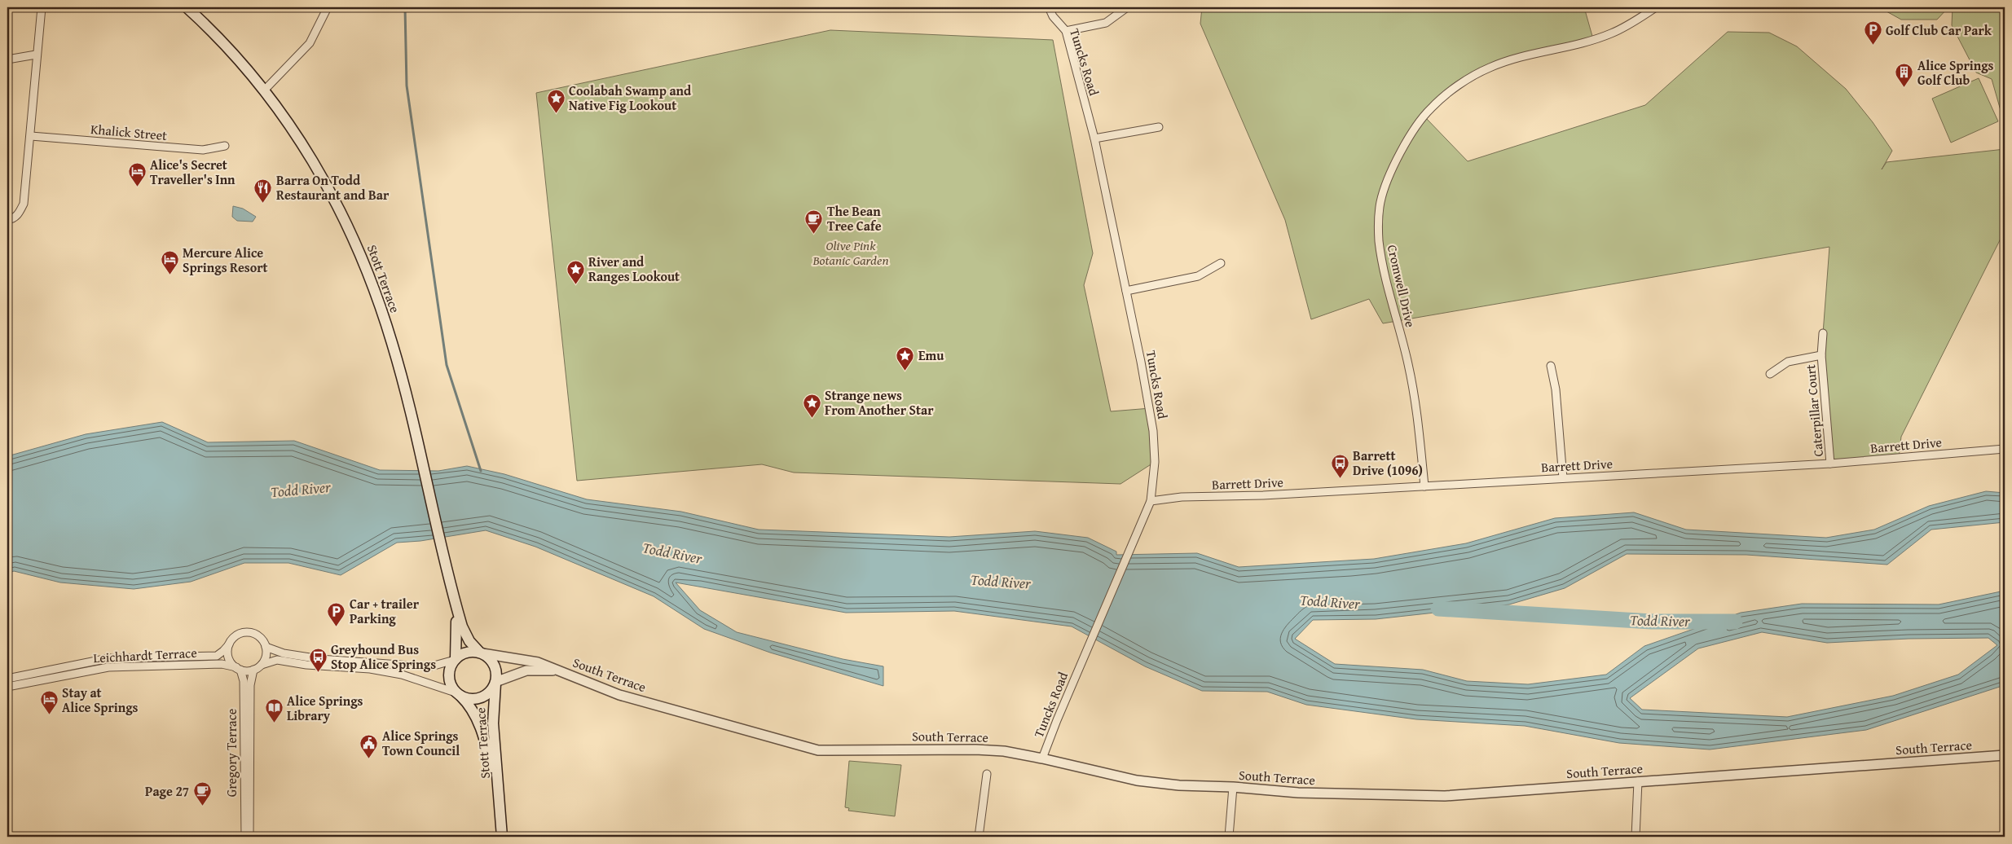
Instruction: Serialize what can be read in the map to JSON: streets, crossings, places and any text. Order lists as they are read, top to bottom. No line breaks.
{"streets":{"main road":["Stott Terrace"],"street":["Tuncks Road","Khalick Street","Cromwell Drive","Caterpillar Court","Barrett Drive","Leichhardt Terrace","South Terrace","Gregory Terrace"]},"crossings":[["Tuncks Road","Barrett Drive"],["Tuncks Road","South Terrace"],["Stott Terrace","South Terrace"],["Cromwell Drive","Barrett Drive"],["Caterpillar Court","Barrett Drive"],["Leichhardt Terrace","Gregory Terrace"]],"water":["Todd River"],"parks":["Olive Pink Botanic Garden"],"places":{"parking":["Golf Club Car Park","Car + trailer Parking"],"building":["Alice Springs Golf Club"],"place":["Coolabah Swamp and Native Fig Lookout","River and Ranges Lookout","Emu","Strange news From Another Star"],"hotel":["Alice's Secret Traveller's Inn","Mercure Alice Springs Resort","Stay at Alice Springs"],"restaurant":["Barra On Todd Restaurant and Bar"],"cafe":["The Bean Tree Cafe","Page 27"],"bus stop":["Barrett Drive (1096)","Greyhound Bus Stop Alice Springs"],"library":["Alice Springs Library"],"public building":["Alice Springs Town Council"]}}
